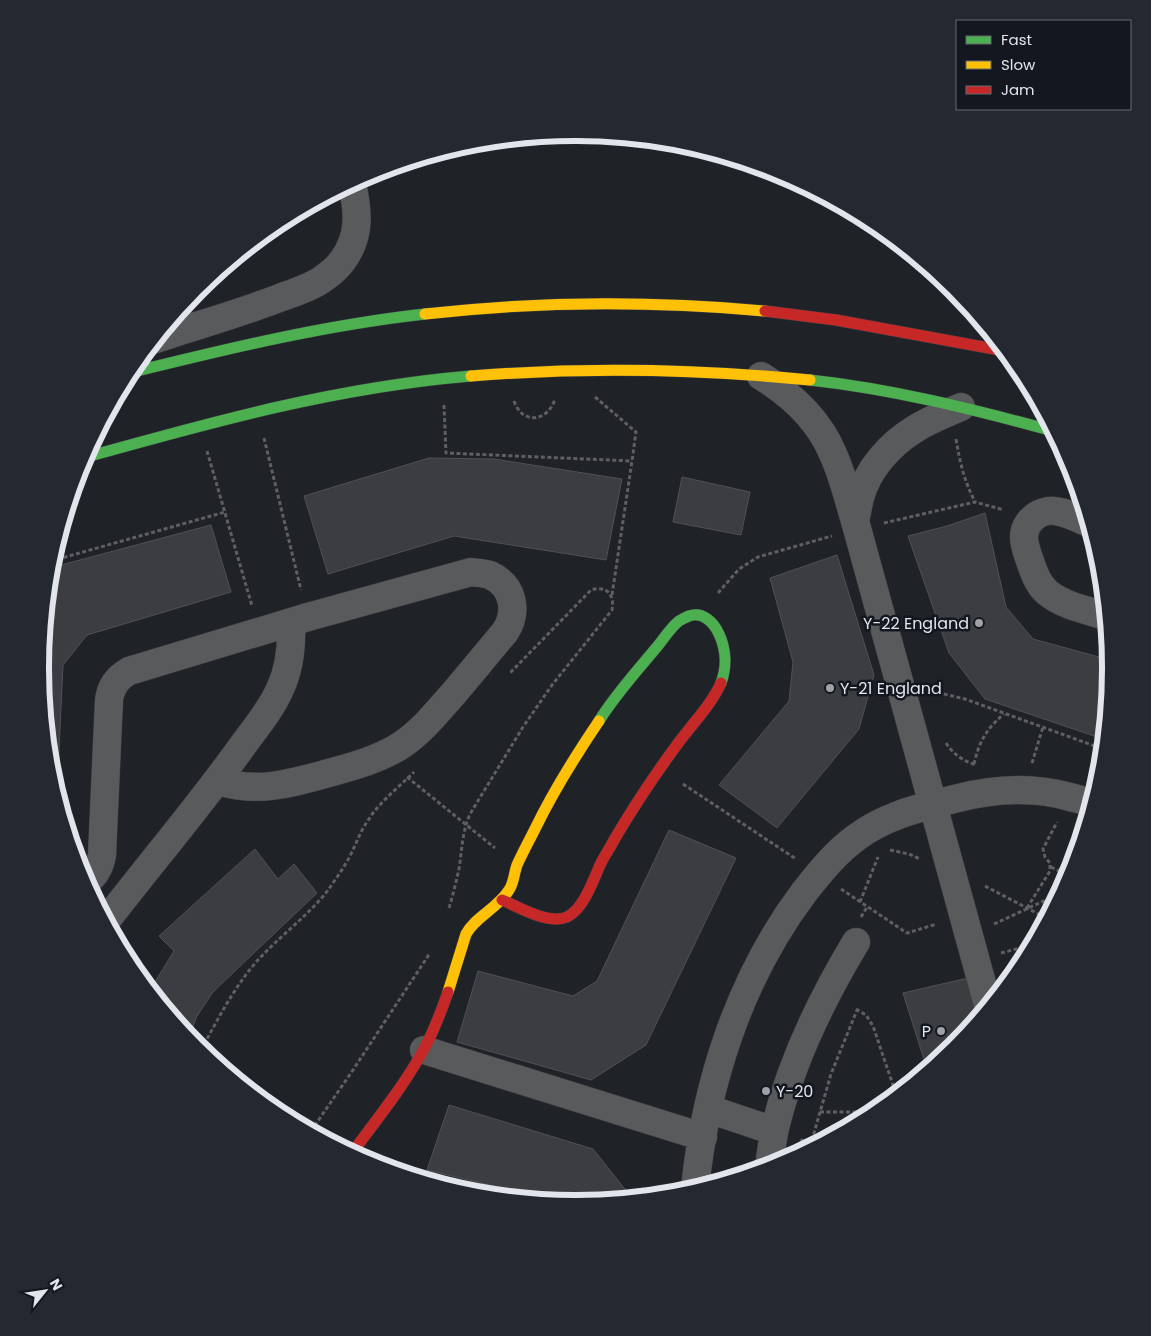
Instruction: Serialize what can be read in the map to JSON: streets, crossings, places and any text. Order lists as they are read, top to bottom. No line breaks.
{"places":["Y-22 England","Y-21 England","P","Y-20"],"legend":["Fast","Slow","Jam"],"north":"top right"}
